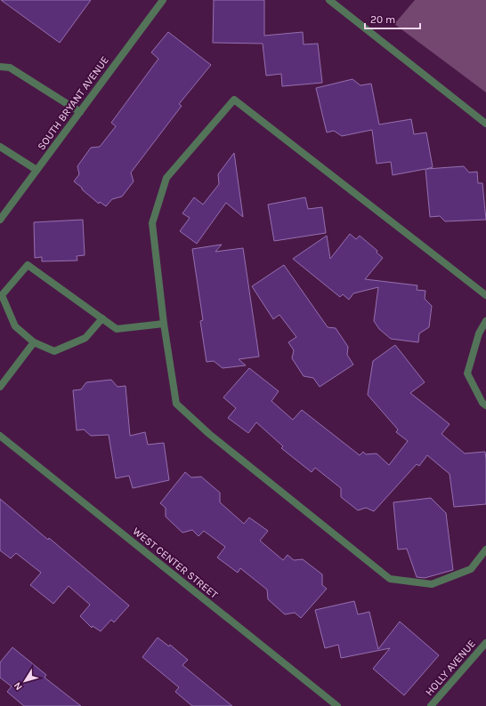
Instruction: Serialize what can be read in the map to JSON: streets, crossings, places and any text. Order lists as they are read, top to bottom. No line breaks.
{"streets":{"street":["SOUTH BRYANT AVENUE","WEST CENTER STREET","HOLLY AVENUE"]},"scale_bar":"20 m","north":"bottom left"}
